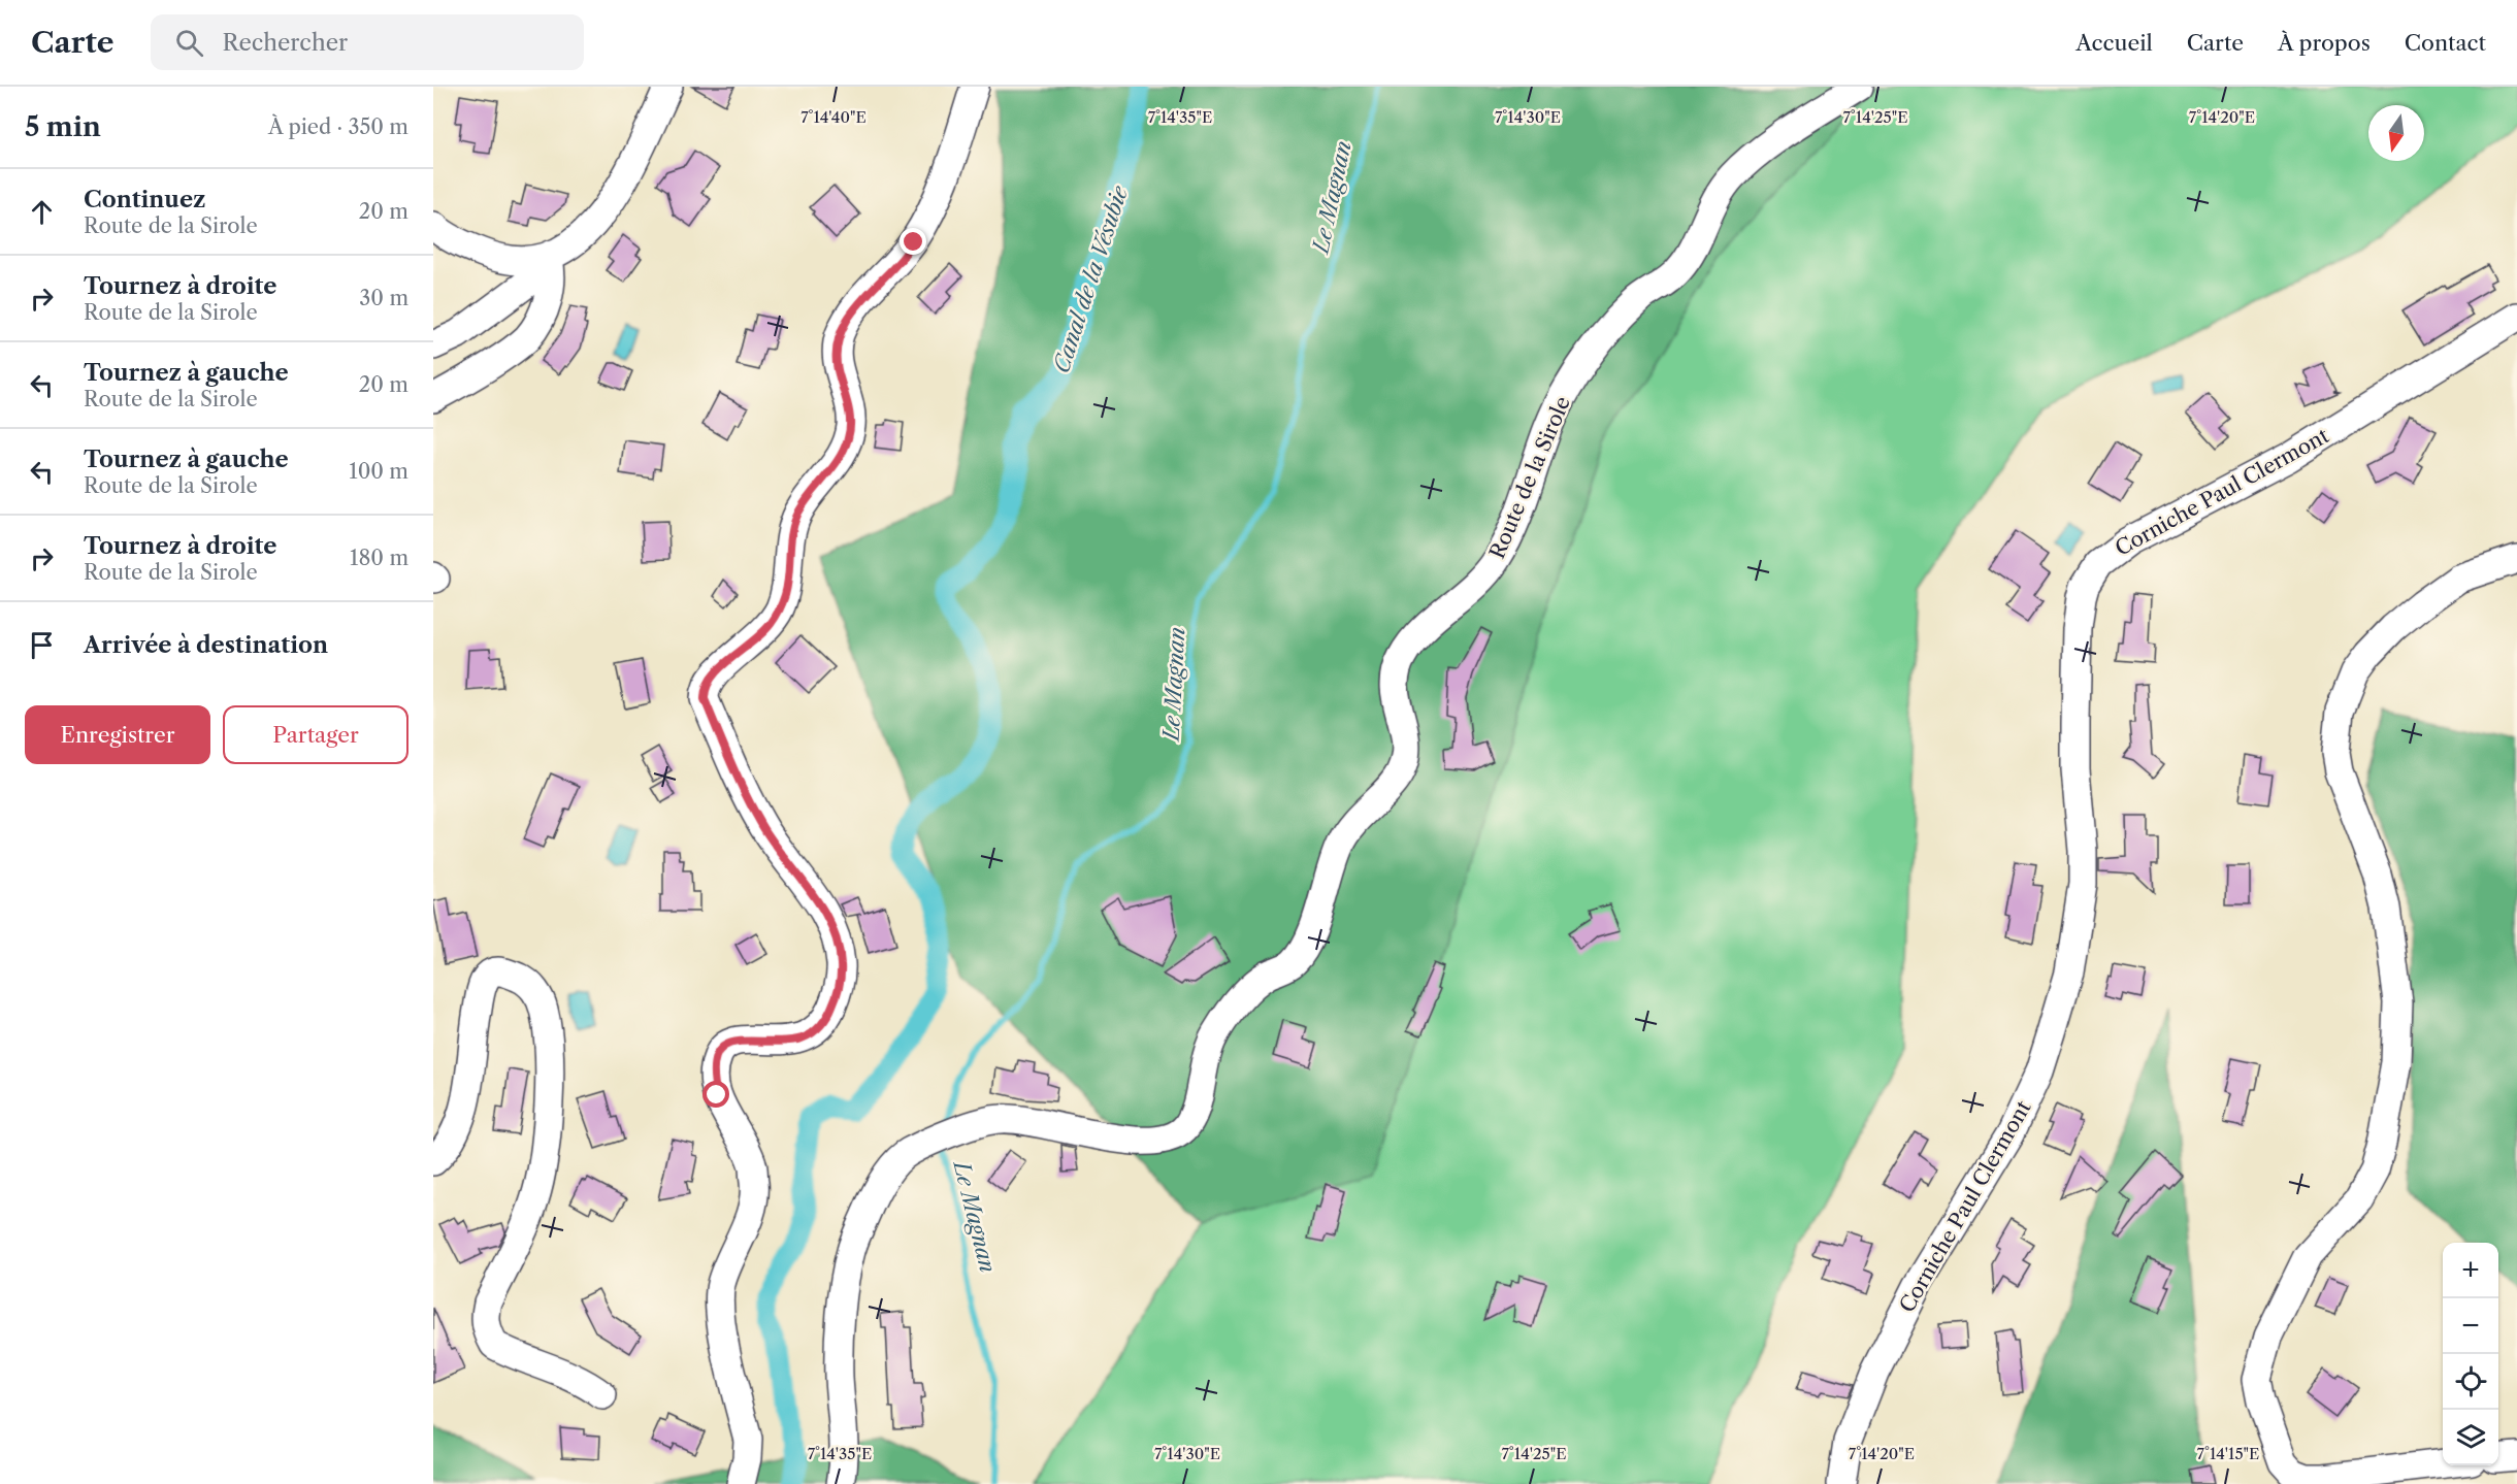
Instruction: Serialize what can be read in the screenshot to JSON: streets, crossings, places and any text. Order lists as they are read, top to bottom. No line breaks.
{"streets":{"street":["Route de la Sirole","Corniche Paul Clermont"]},"water":["Le Magnan","Canal de la Vésubie"],"north":"bottom","page":{"header":"Carte","search":"Rechercher","nav":["Accueil","Carte","À propos","Contact"],"heading":["5 min","À pied · 350 m"],"list":[["Continuez","Route de la Sirole","20 m"],["Tournez à droite","Route de la Sirole","30 m"],["Tournez à gauche","Route de la Sirole","20 m"],["Tournez à gauche","Route de la Sirole","100 m"],["Tournez à droite","Route de la Sirole","180 m"],"Arrivée à destination"],"buttons":["Enregistrer","Partager"],"map_buttons":["+","−"]},"coordinates":["7°14'40\"E","7°14'35\"E","7°14'30\"E","7°14'25\"E","7°14'20\"E","7°14'15\"E"]}
